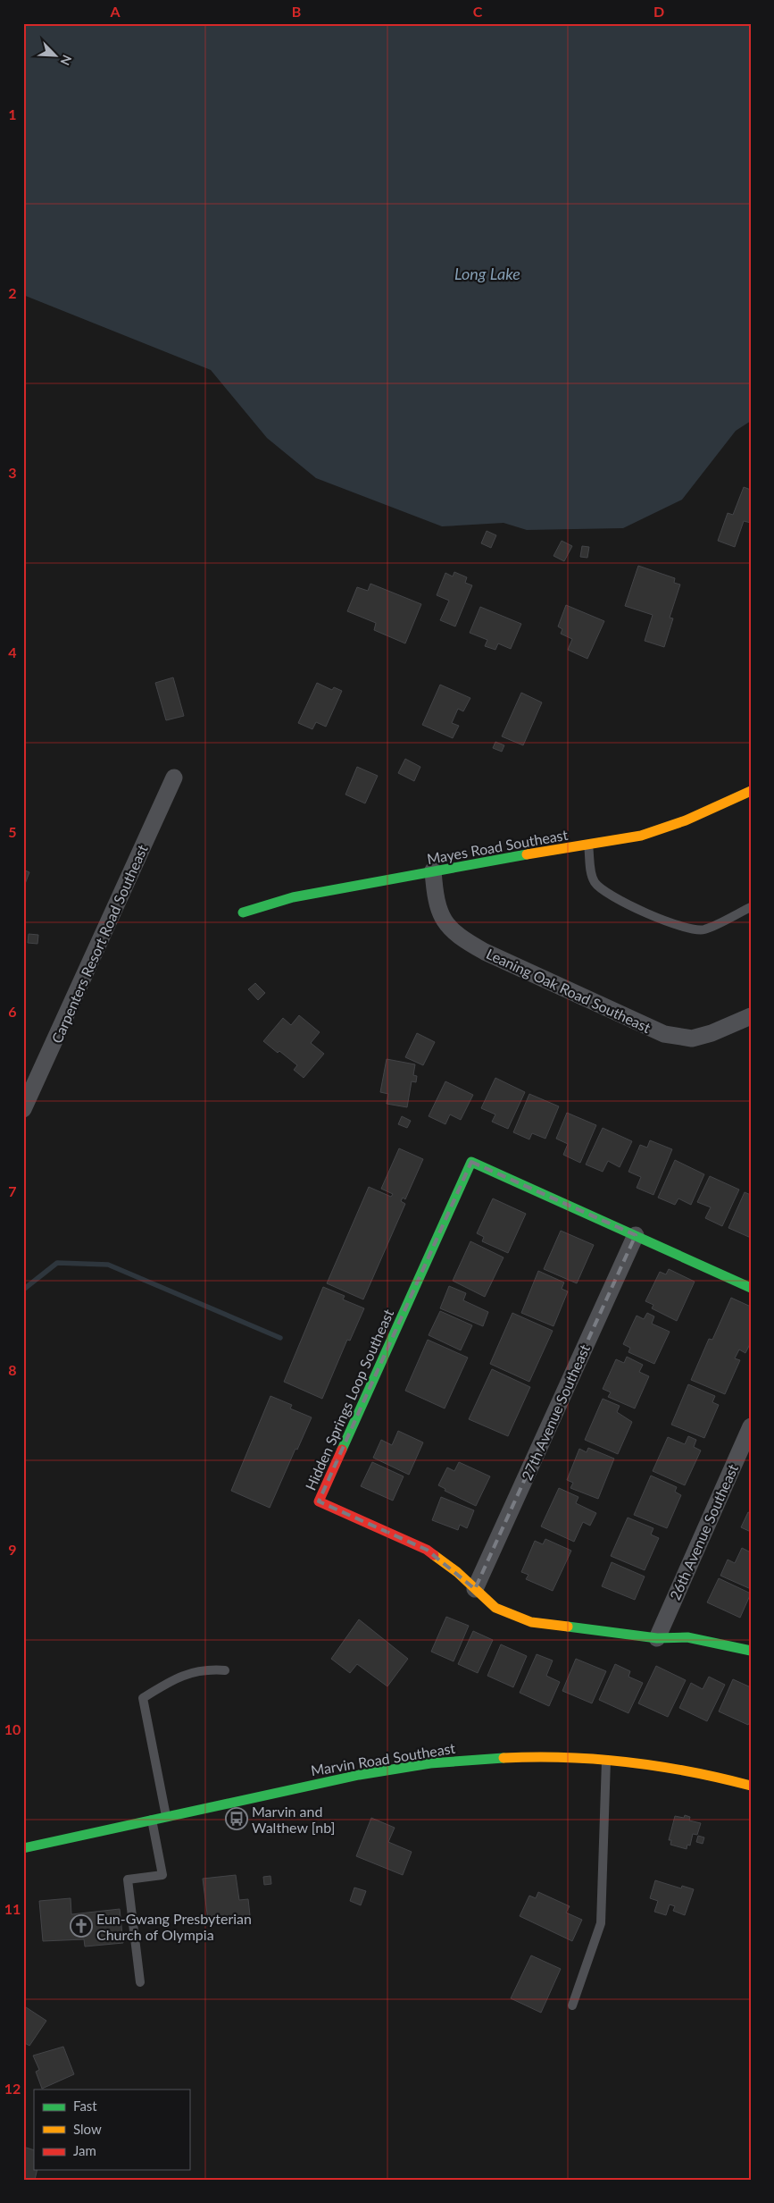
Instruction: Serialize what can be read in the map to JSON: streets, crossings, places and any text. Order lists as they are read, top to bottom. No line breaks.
{"streets":{"street":["Mayes Road Southeast","Carpenters Resort Road Southeast","Leaning Oak Road Southeast","Hidden Springs Loop Southeast","27th Avenue Southeast","26th Avenue Southeast","Marvin Road Southeast"]},"crossings":[["Mayes Road Southeast","Leaning Oak Road Southeast"],["Hidden Springs Loop Southeast","27th Avenue Southeast"],["Hidden Springs Loop Southeast","26th Avenue Southeast"]],"water":["Long Lake"],"places":{"bus stop":["Marvin and Walthew [nb]"],"church":["Eun-Gwang Presbyterian Church of Olympia"]},"legend":["Fast","Slow","Jam"],"north":"bottom right","grid":{"columns":["A","B","C","D"],"rows":["1","2","3","4","5","6","7","8","9","10","11","12"]}}
